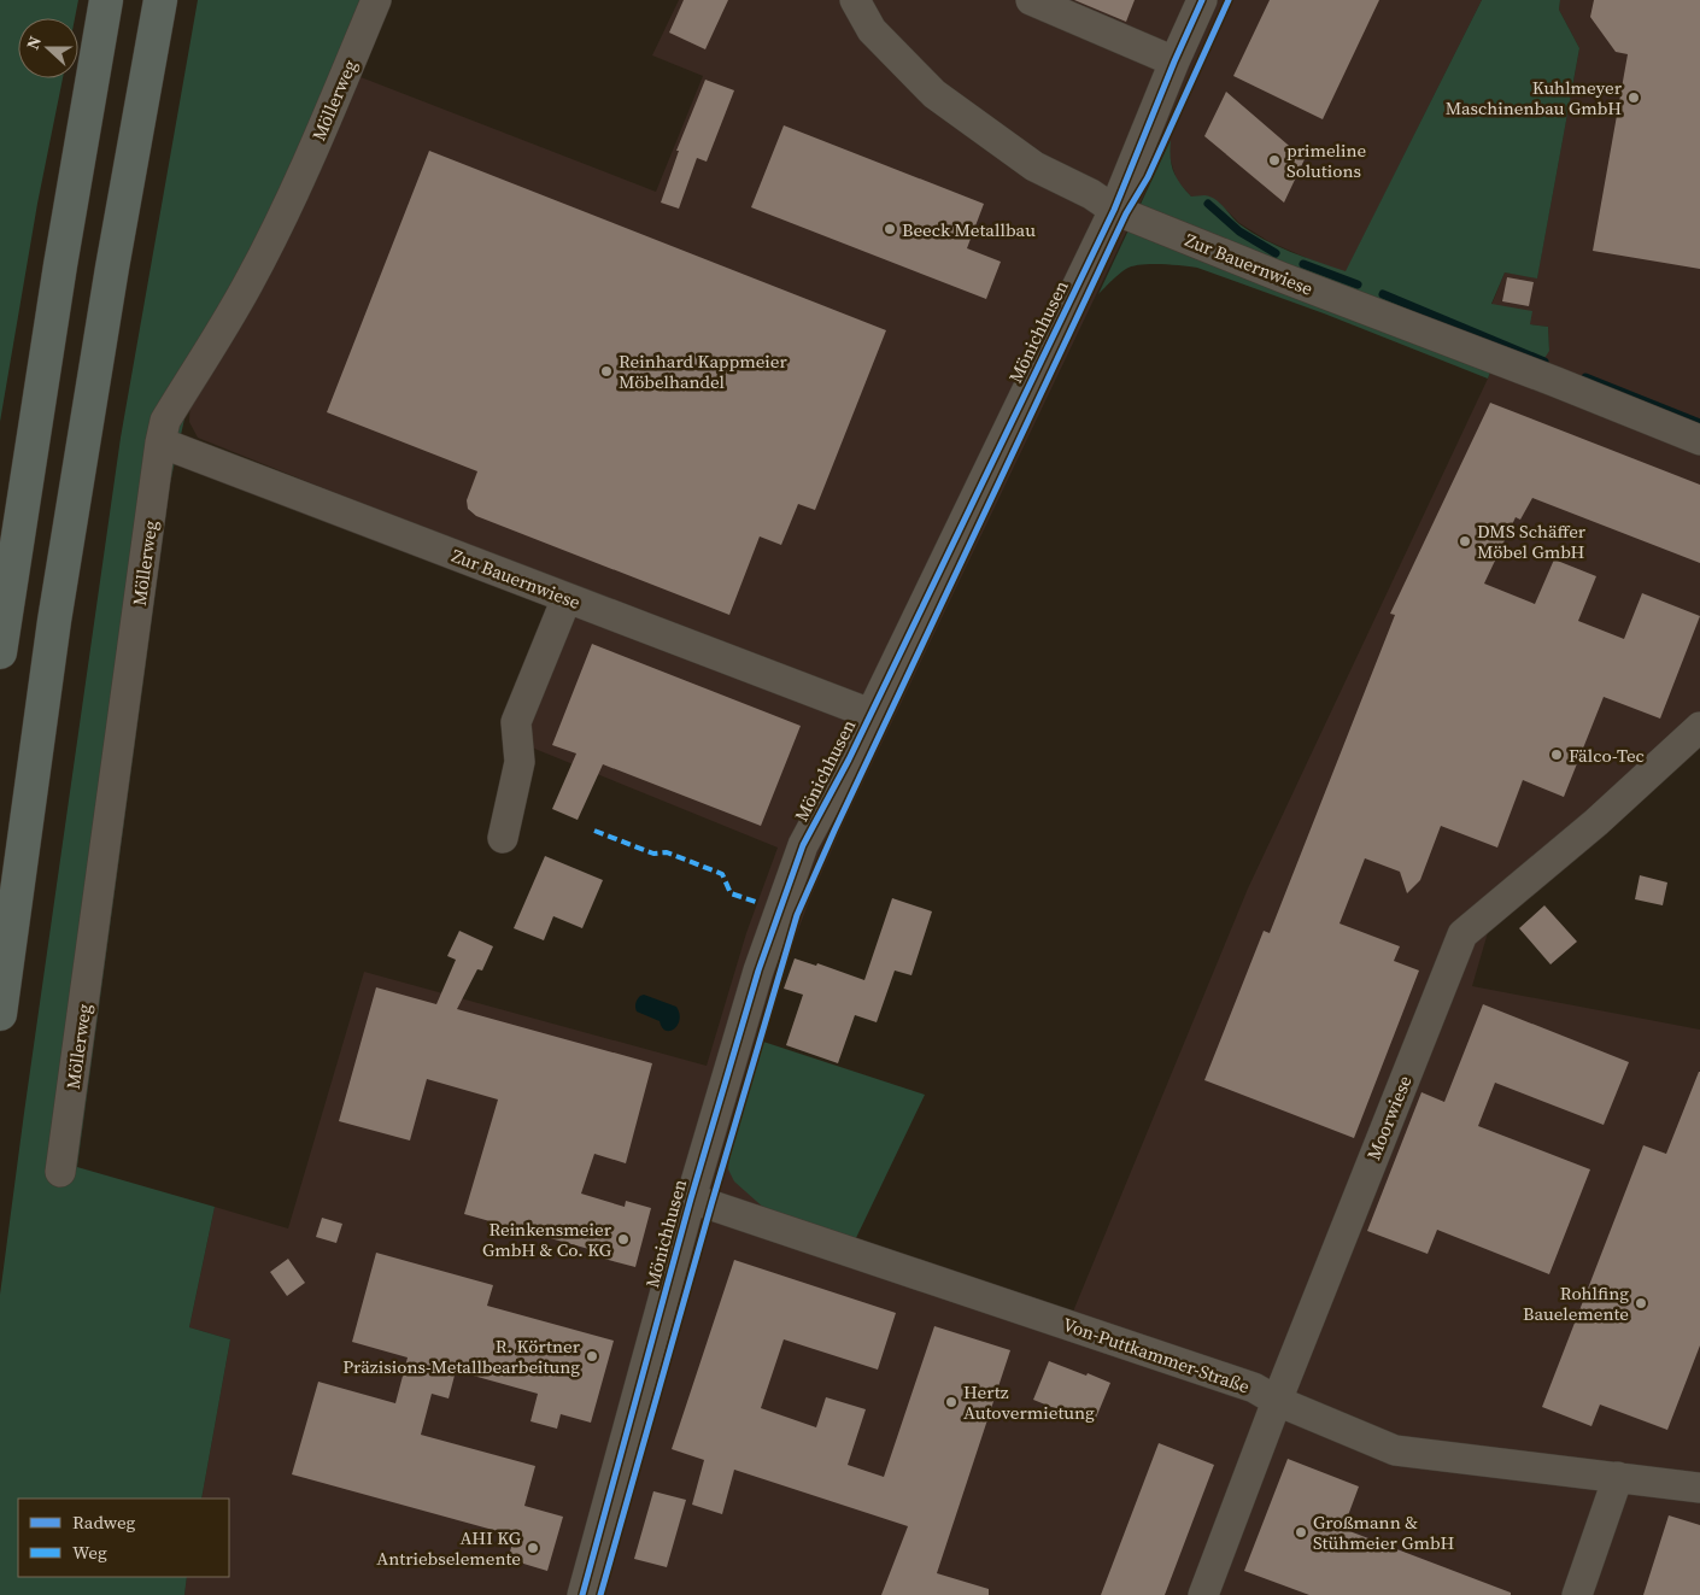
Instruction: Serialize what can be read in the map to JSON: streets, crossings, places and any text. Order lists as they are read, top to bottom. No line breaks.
{"streets":{"street":["Möllerweg","Zur Bauernwiese","Mönichhusen","Moorwiese","Von-Puttkammer-Straße"]},"crossings":[["Möllerweg","Zur Bauernwiese"],["Zur Bauernwiese","Mönichhusen"],["Mönichhusen","Von-Puttkammer-Straße"],["Moorwiese","Von-Puttkammer-Straße"]],"places":["Kuhlmeyer Maschinenbau GmbH","primeline Solutions","Beeck Metallbau","Reinhard Kappmeier Möbelhandel","DMS Schäffer Möbel GmbH","Fälco-Tec","Reinkensmeier GmbH & Co. KG","Rohlfing Bauelemente","R. Körtner Präzisions-Metallbearbeitung","Hertz Autovermietung","Großmann & Stühmeier GmbH","AHI KG Antriebselemente"],"legend":["Radweg","Weg"],"north":"left"}
